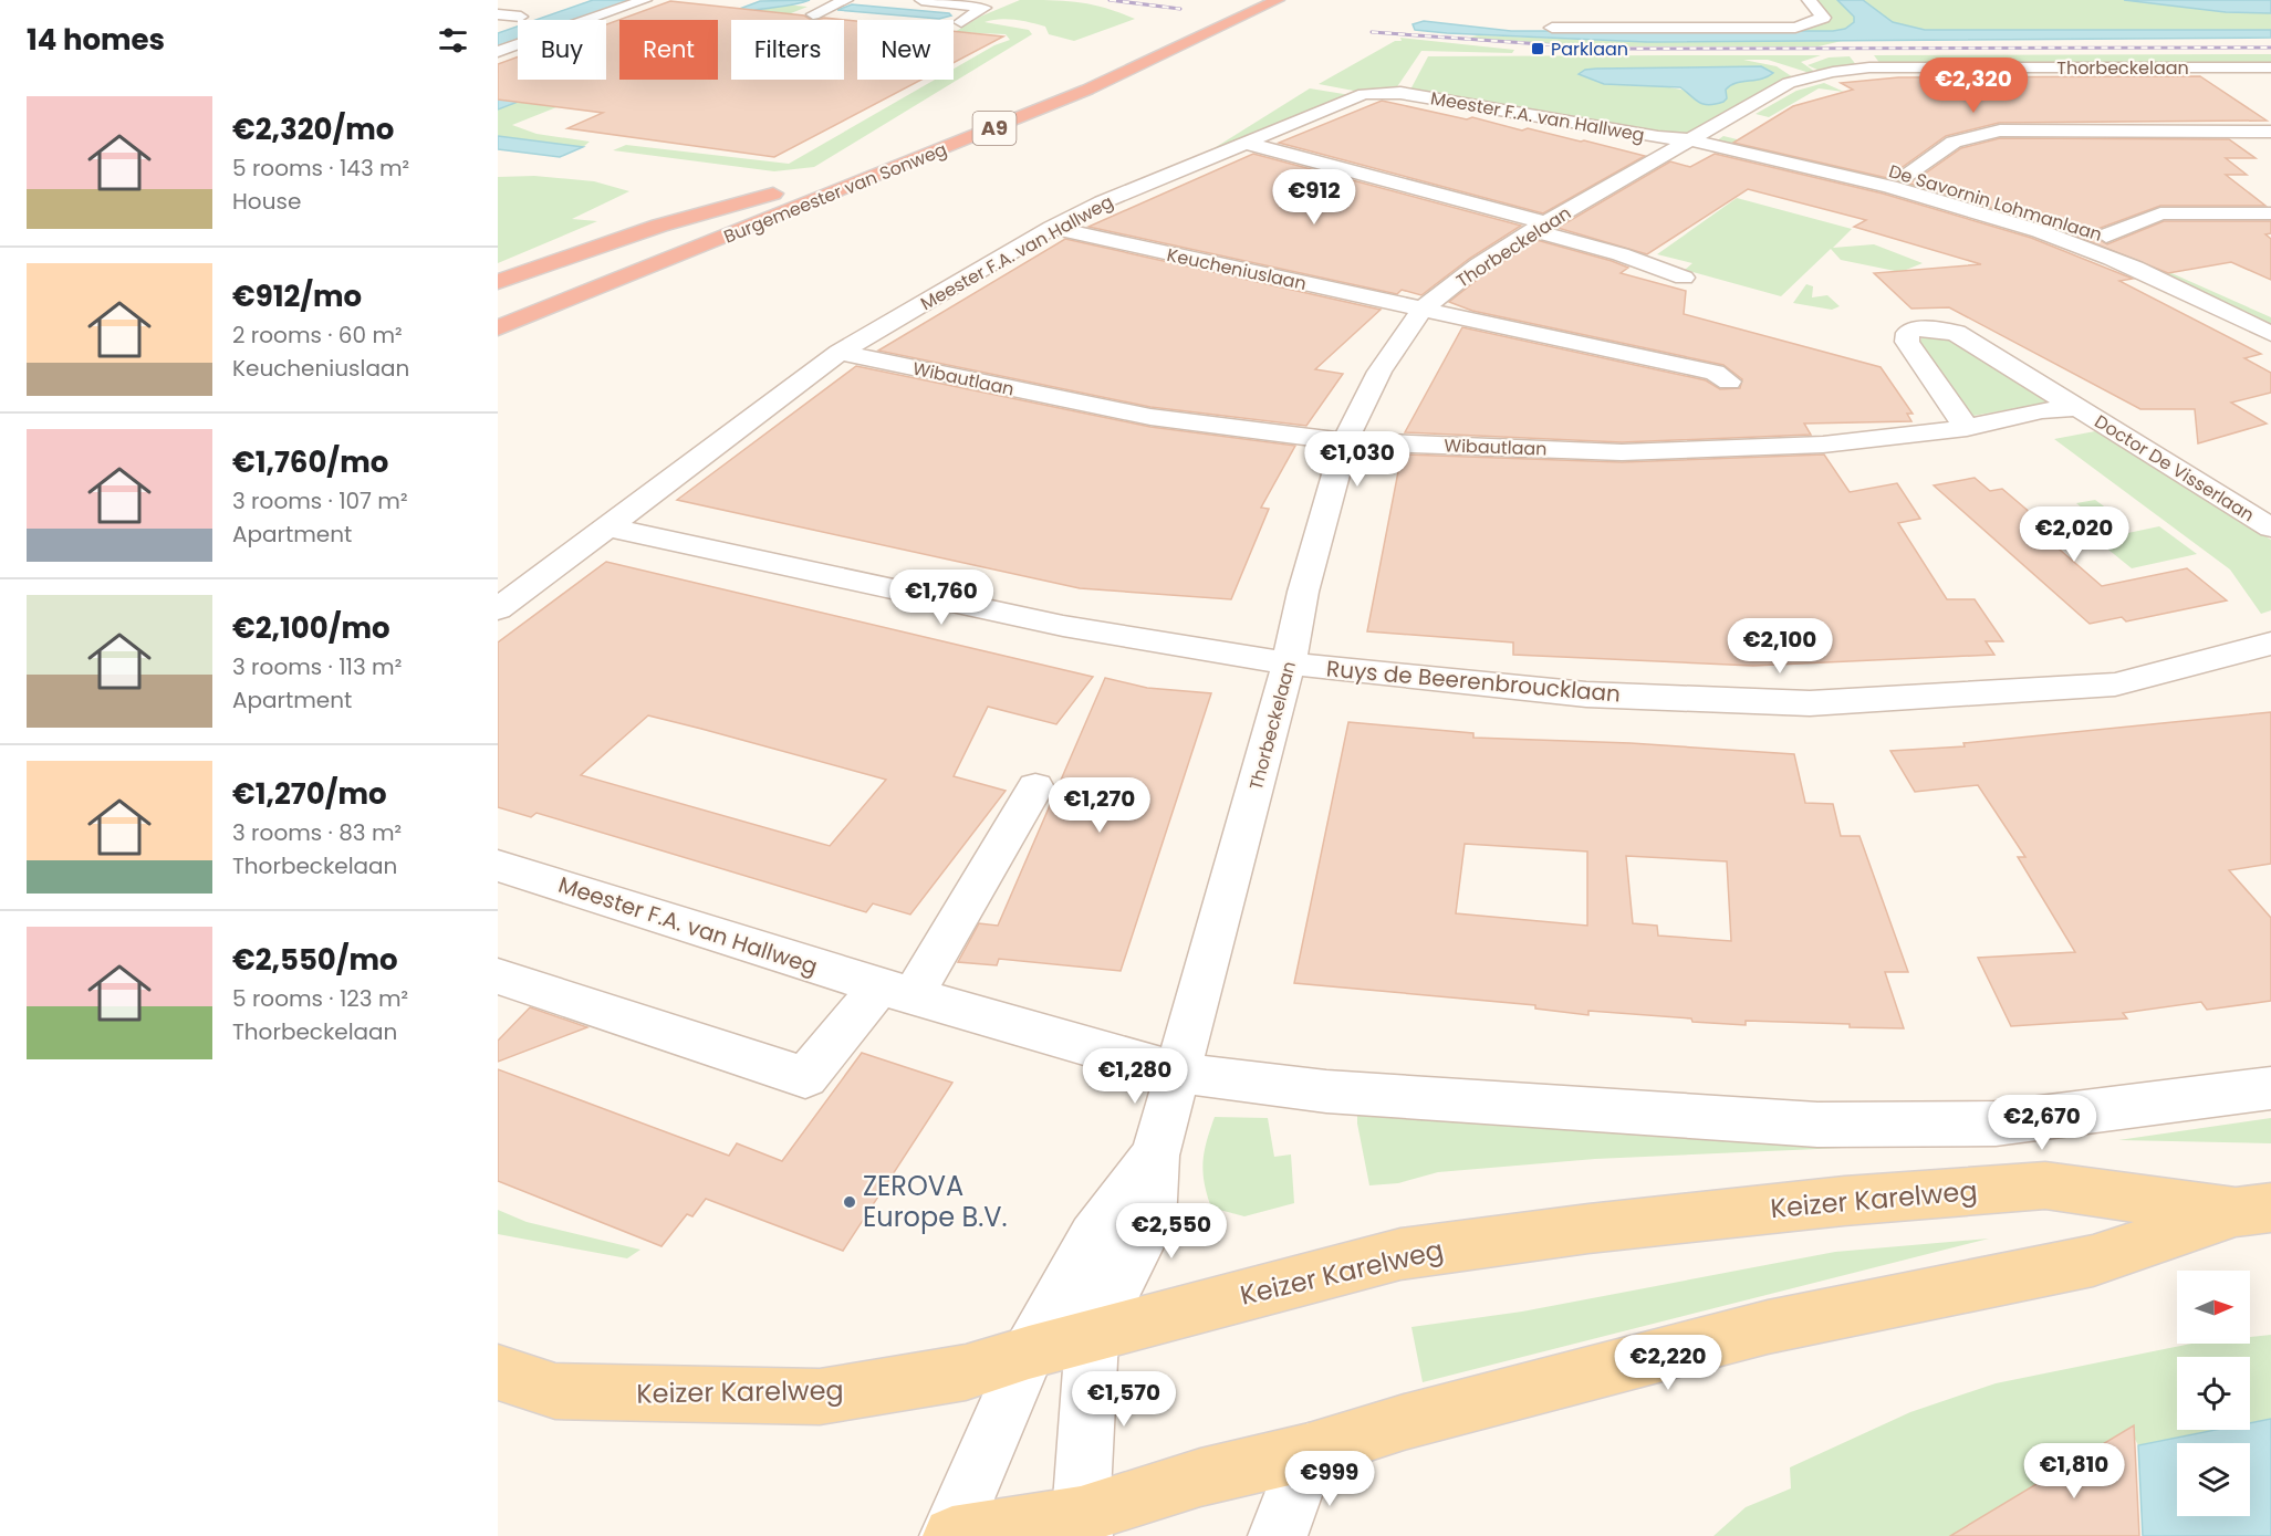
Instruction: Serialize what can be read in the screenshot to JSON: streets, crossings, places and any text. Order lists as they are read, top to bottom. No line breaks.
{"streets":{"highway":["A9","Burgemeester van Sonweg"],"main road":["Keizer Karelweg"],"street":["Thorbeckelaan","Meester F.A. van Hallweg","De Savornin Lohmanlaan","Keucheniuslaan","Wibautlaan","Doctor De Visserlaan","Ruys de Beerenbroucklaan"]},"crossings":[["Thorbeckelaan","Meester F.A. van Hallweg"],["Thorbeckelaan","De Savornin Lohmanlaan"],["Thorbeckelaan","Keucheniuslaan"],["Thorbeckelaan","Wibautlaan"],["Thorbeckelaan","Ruys de Beerenbroucklaan"],["Thorbeckelaan","Keizer Karelweg"],["Meester F.A. van Hallweg","De Savornin Lohmanlaan"],["Meester F.A. van Hallweg","Keucheniuslaan"],["Meester F.A. van Hallweg","Wibautlaan"],["Meester F.A. van Hallweg","Ruys de Beerenbroucklaan"],["A9","Burgemeester van Sonweg"],["Wibautlaan","Doctor De Visserlaan"]],"places":{"transit":["Parklaan"],"other":["ZEROVA Europe B.V."]},"north":"right","page":{"heading":"14 homes","chip":["Buy","Rent","Filters","New"],"price":["€2,320","€912","€1,030","€2,020","€1,760","€2,100","€1,270","€1,280","€2,670","€2,550","€2,220","€1,570","€1,810","€999"],"list":[{"name":"€2,320/mo","note":"5 rooms · 143 m² · House"},{"name":"€912/mo","note":"2 rooms · 60 m² · Keucheniuslaan"},{"name":"€1,760/mo","note":"3 rooms · 107 m² · Apartment"},{"name":"€2,100/mo","note":"3 rooms · 113 m² · Apartment"},{"name":"€1,270/mo","note":"3 rooms · 83 m² · Thorbeckelaan"},{"name":"€2,550/mo","note":"5 rooms · 123 m² · Thorbeckelaan"}]}}
